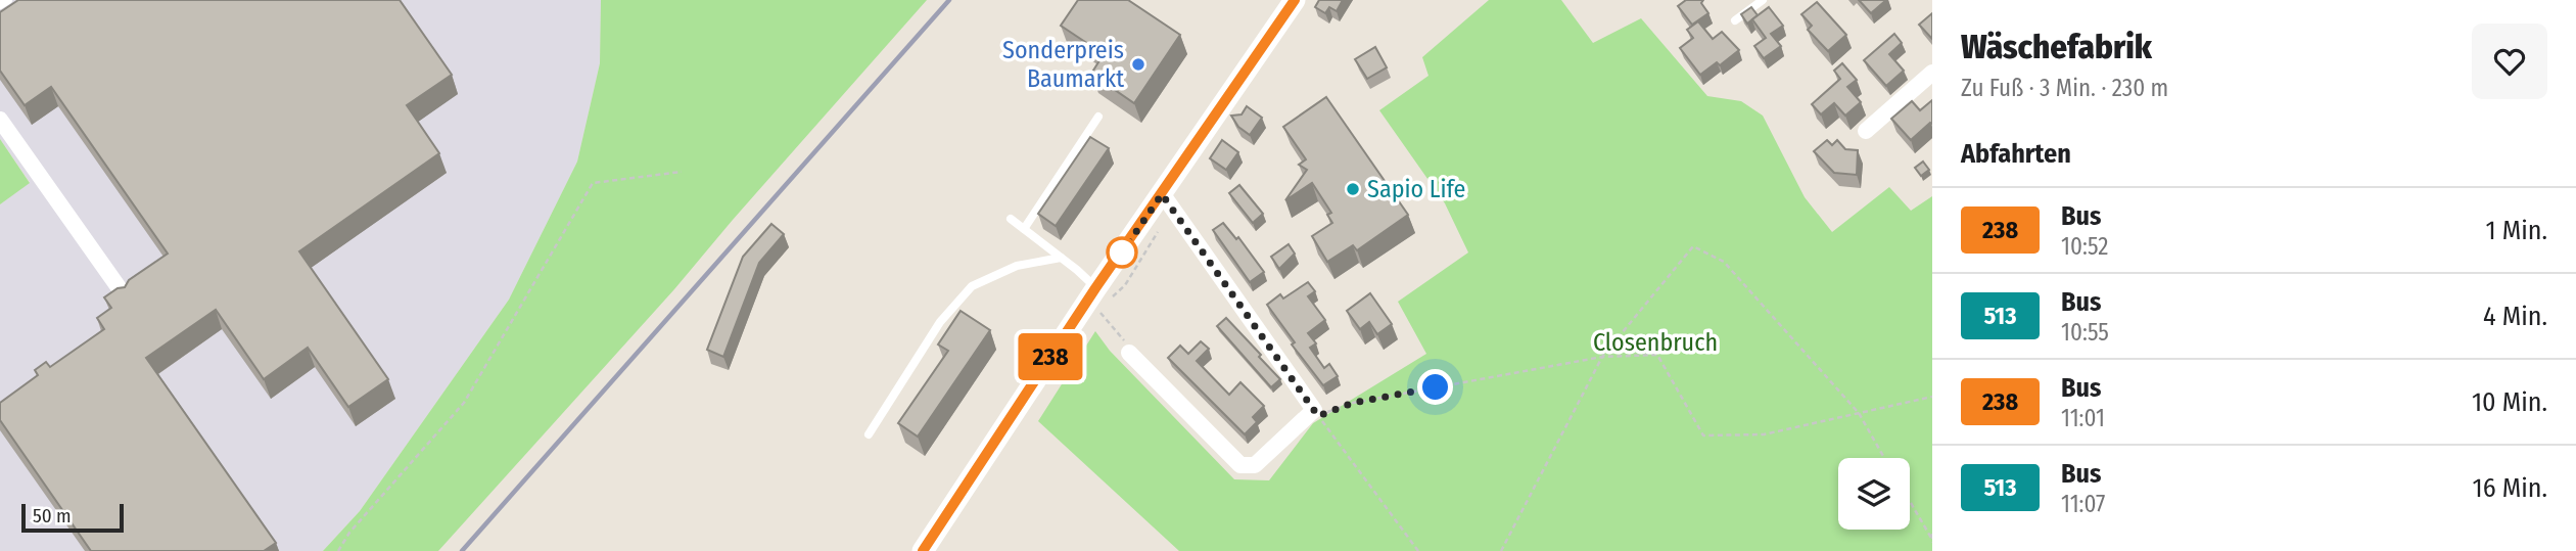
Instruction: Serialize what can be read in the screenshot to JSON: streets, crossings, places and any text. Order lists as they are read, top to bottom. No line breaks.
{"parks":["Closenbruch"],"places":["Sonderpreis Baumarkt","Sapio Life"],"lines":["bus line 238"],"scale_bar":"50 m","page":{"on_map":"238","heading":[["Wäschefabrik","Zu Fuß · 3 Min. · 230 m"],"Abfahrten"],"list":[{"mark":"238","name":"Bus","note":"10:52","value":"1 Min."},{"mark":"513","name":"Bus","note":"10:55","value":"4 Min."},{"mark":"238","name":"Bus","note":"11:01","value":"10 Min."},{"mark":"513","name":"Bus","note":"11:07","value":"16 Min."}],"scale":"50 m"}}
